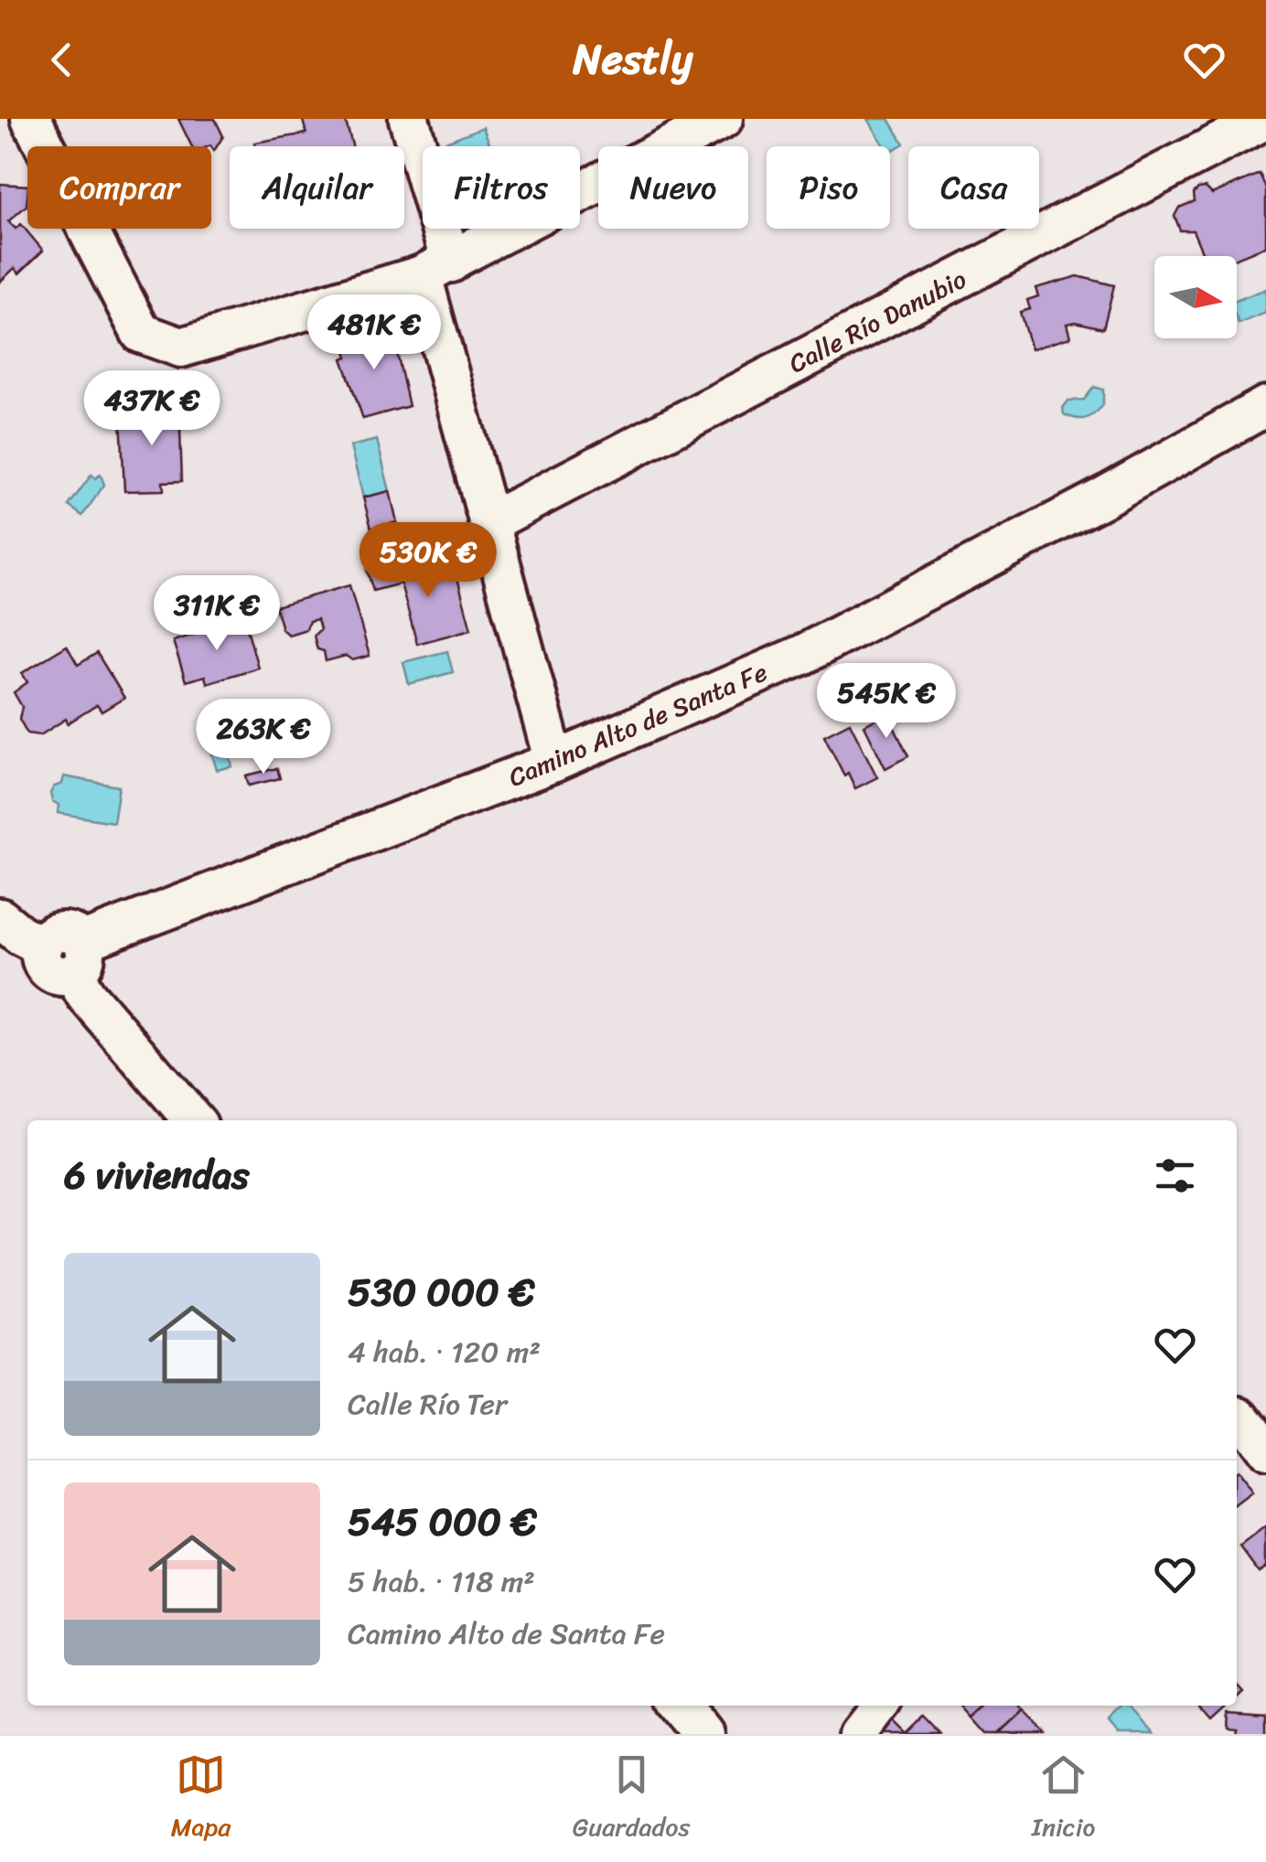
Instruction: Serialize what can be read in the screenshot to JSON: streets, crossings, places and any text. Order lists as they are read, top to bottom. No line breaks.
{"streets":{"street":["Calle Río Danubio","Camino Alto de Santa Fe"]},"north":"right","page":{"header":"Nestly","chip":["Comprar","Alquilar","Filtros","Nuevo","Piso","Casa"],"price":["481K €","437K €","530K €","311K €","545K €","263K €"],"heading":"6 viviendas","list":[{"name":"530 000 €","note":"4 hab. · 120 m² · Calle Río Ter"},{"name":"545 000 €","note":"5 hab. · 118 m² · Camino Alto de Santa Fe"}],"tabs":["Mapa","Guardados","Inicio"]}}
